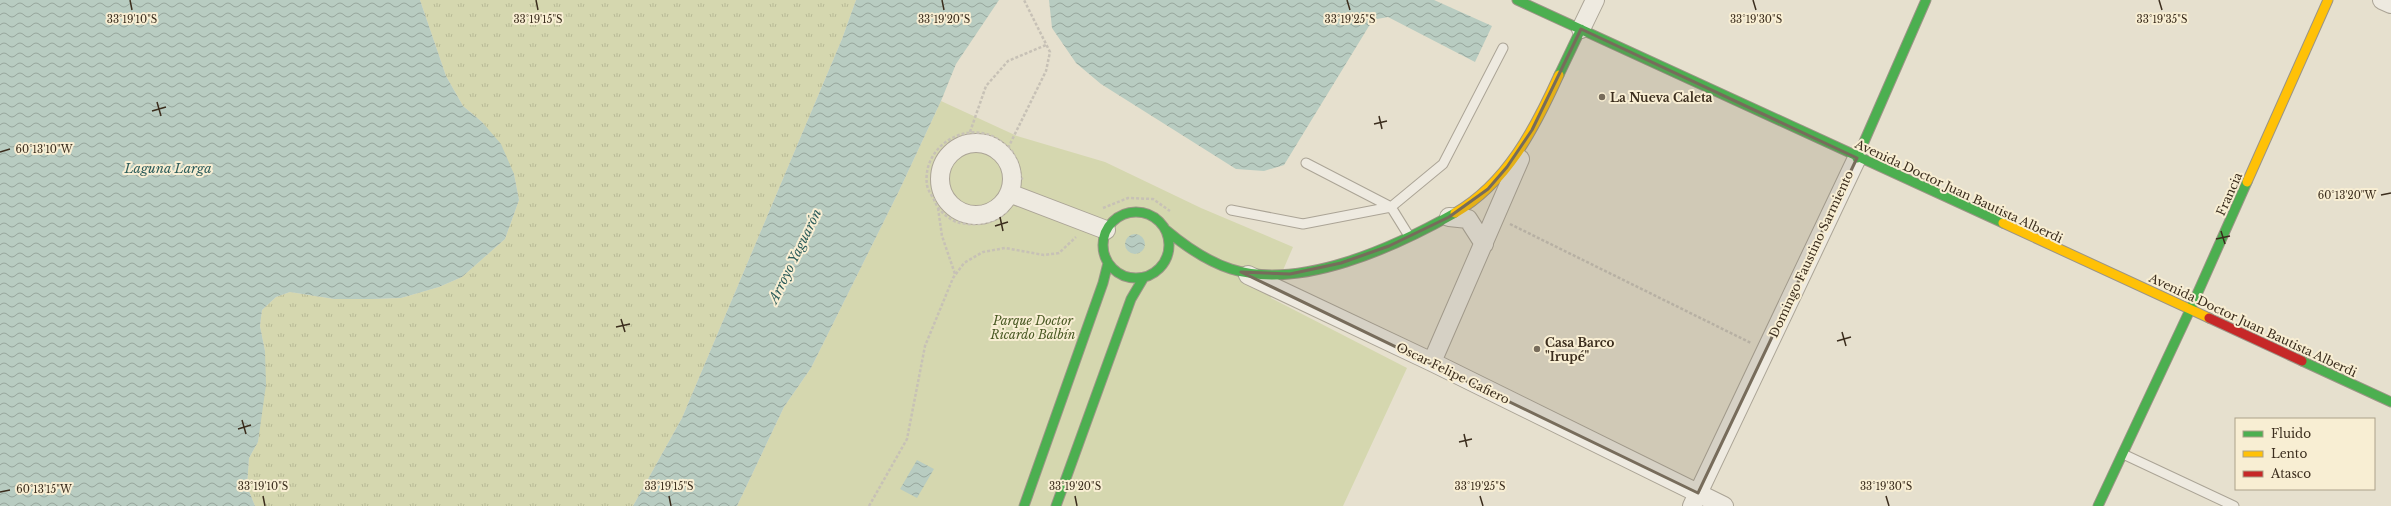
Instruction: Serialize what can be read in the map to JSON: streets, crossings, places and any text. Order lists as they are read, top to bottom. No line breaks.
{"streets":{"main road":["Avenida Doctor Juan Bautista Alberdi","Francia","Domingo Faustino Sarmiento","Oscar Felipe Cafiero"]},"crossings":[["Avenida Doctor Juan Bautista Alberdi","Francia"],["Avenida Doctor Juan Bautista Alberdi","Domingo Faustino Sarmiento"],["Domingo Faustino Sarmiento","Oscar Felipe Cafiero"]],"water":["Laguna Larga","Arroyo Yaguarón"],"parks":["Parque Doctor Ricardo Balbín"],"places":["La Nueva Caleta","Casa Barco \"Irupé\""],"legend":["Fluido","Lento","Atasco"],"coordinates":["33°19'10\"S","33°19'15\"S","33°19'20\"S","33°19'25\"S","33°19'30\"S","33°19'35\"S","60°13'10\"W","60°13'20\"W","60°13'15\"W"]}
